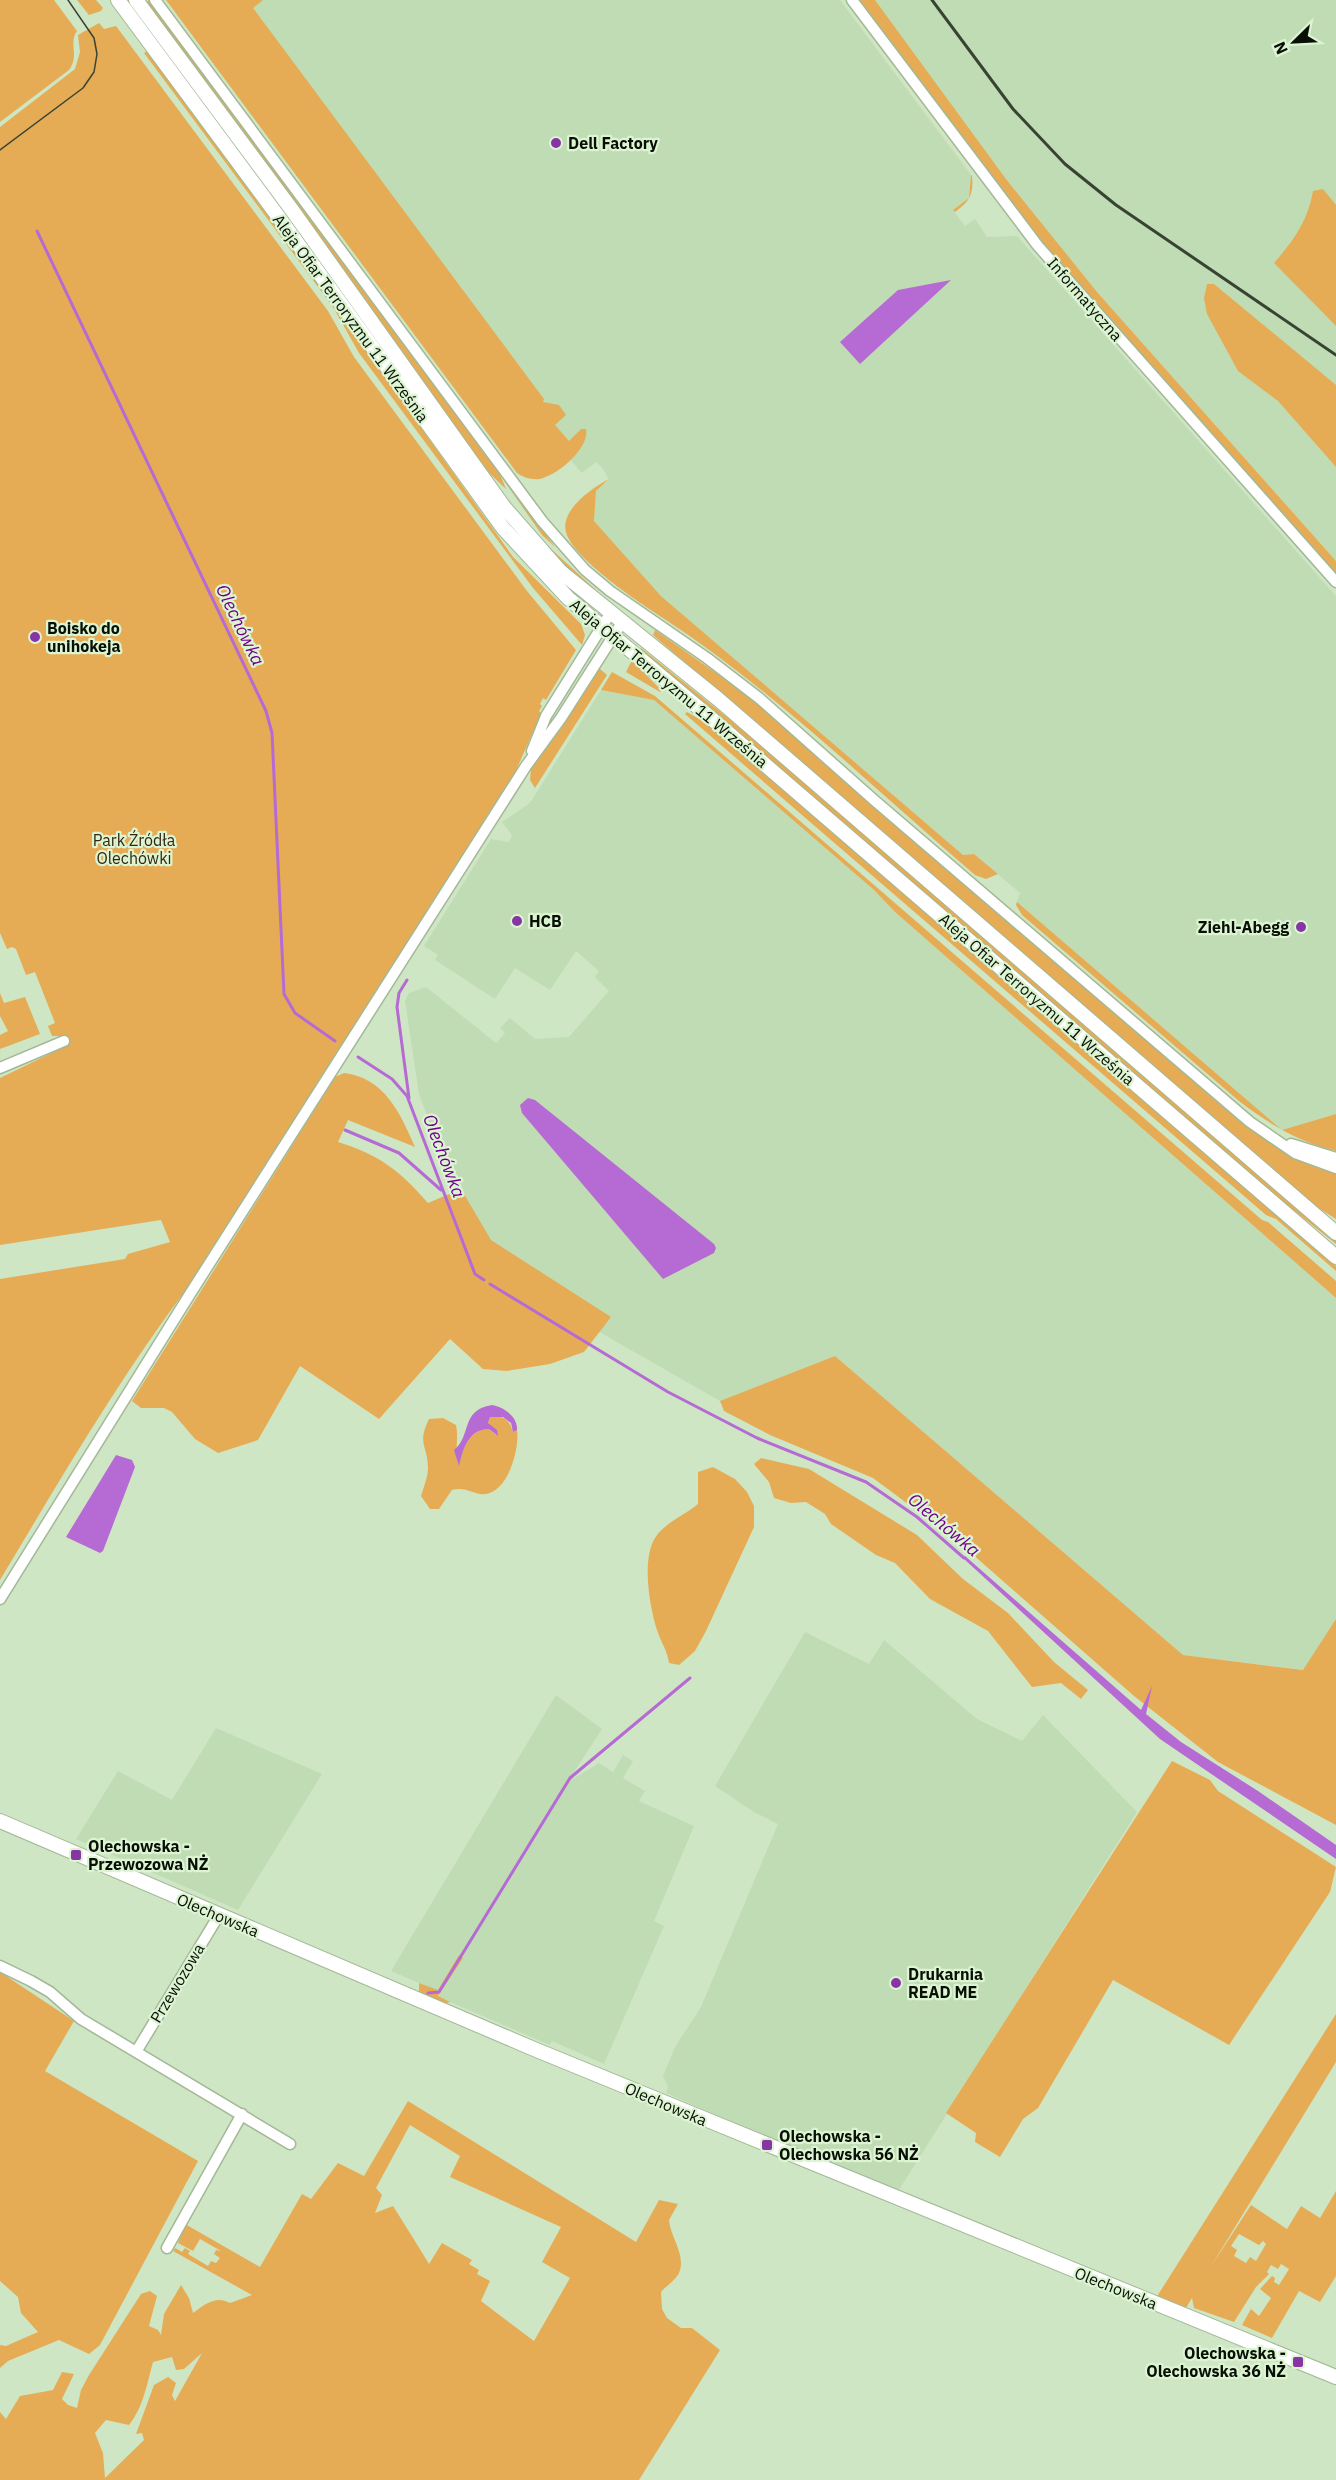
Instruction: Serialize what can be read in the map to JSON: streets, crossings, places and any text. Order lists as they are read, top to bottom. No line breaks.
{"streets":{"street":["Informatyczna","Aleja Ofiar Terroryzmu 11 Września","Olechowska","Przewozowa"]},"crossings":[["Olechowska","Przewozowa"]],"water":["Olechówka"],"parks":["Park Źródła Olechówki"],"places":{"other":["Dell Factory","Boisko do unihokeja","HCB","Ziehl-Abegg","Drukarnia READ ME"],"transit":["Olechowska - Przewozowa NŻ","Olechowska - Olechowska 56 NŻ","Olechowska - Olechowska 36 NŻ"]},"north":"bottom left"}
